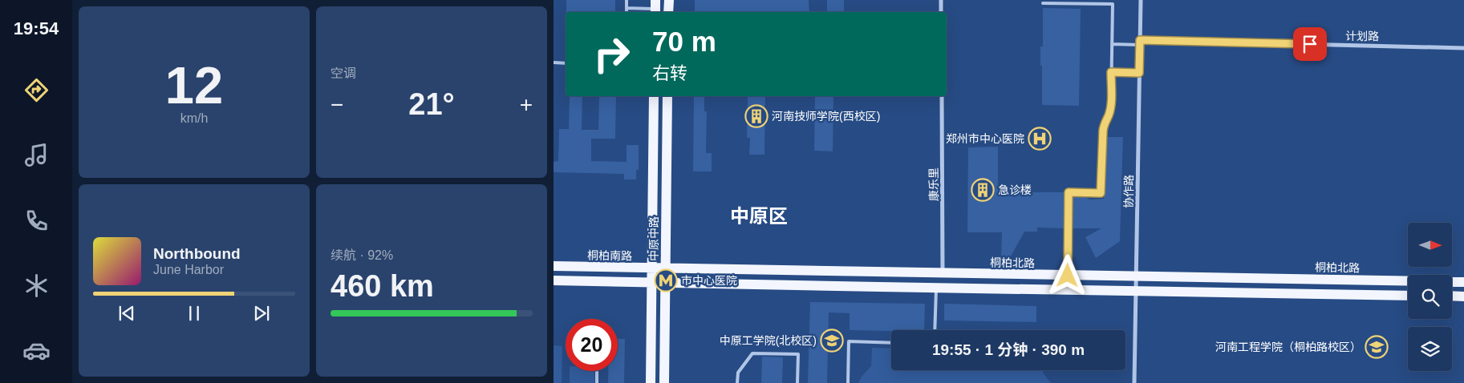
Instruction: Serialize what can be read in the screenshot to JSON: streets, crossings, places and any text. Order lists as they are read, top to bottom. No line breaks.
{"streets":{"main road":["中原中路","桐柏南路","桐柏北路"],"street":["计划路","康乐里","协作路"]},"crossings":[["计划路","协作路"],["康乐里","桐柏北路"],["协作路","桐柏北路"],["中原中路","桐柏南路"],["中原中路","桐柏北路"],["桐柏南路","桐柏北路"]],"districts":["中原区"],"places":{"building":["河南技师学院(西校区)","急诊楼"],"hospital":["郑州市中心医院"],"metro station":["市中心医院"],"school or university":["中原工学院(北校区)","河南工程学院（桐柏路校区）"]},"north":"right","page":{"tabs":"19:54","tile":[["12","km/h"],"空调",["续航 · 92%","460 km"]],"turn":["70 m","右转"],"heat":["−","21°","+"],"song":["Northbound","June Harbor"],"limit":"20","trip":"19:55 · 1 分钟 · 390 m"}}
